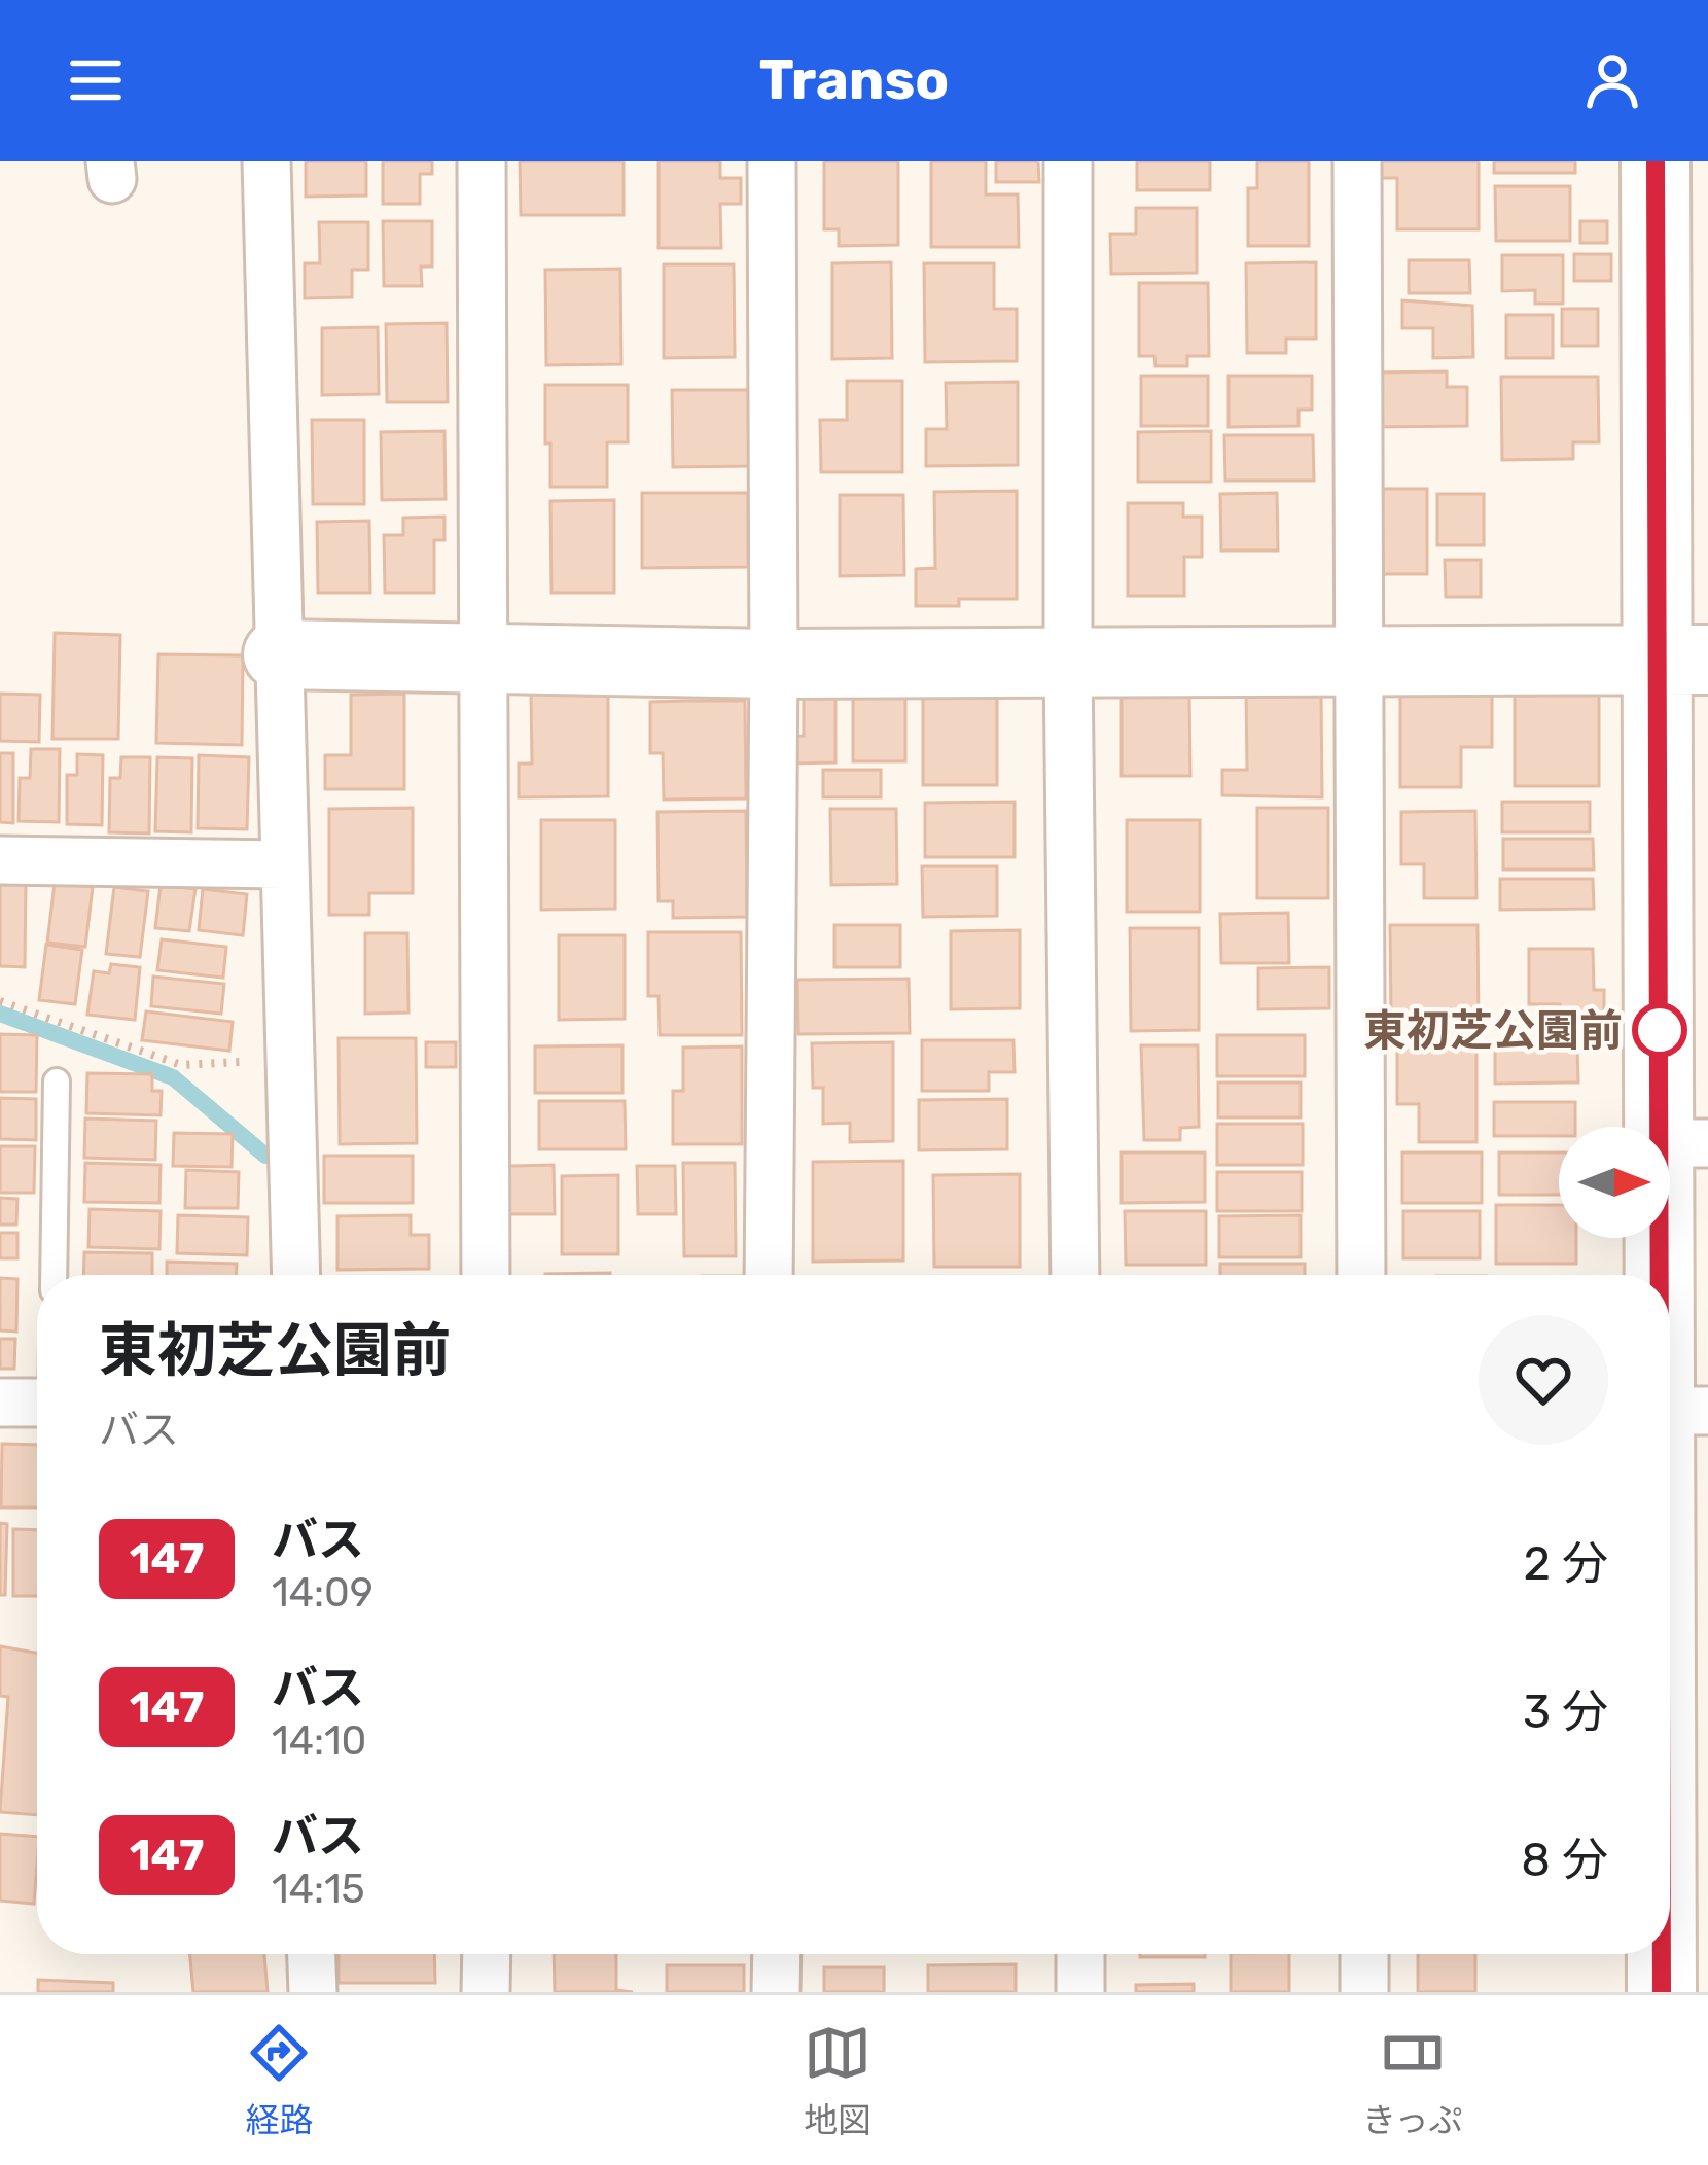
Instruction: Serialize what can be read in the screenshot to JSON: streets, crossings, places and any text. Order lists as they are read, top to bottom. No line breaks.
{"places":["東初芝公園前"],"lines":["bus line 147"],"north":"right","page":{"header":"Transo","heading":["東初芝公園前","バス"],"list":[{"mark":"147","name":"バス","note":"14:09","value":"2 分"},{"mark":"147","name":"バス","note":"14:10","value":"3 分"},{"mark":"147","name":"バス","note":"14:15","value":"8 分"}],"tabs":["経路","地図","きっぷ"]}}
